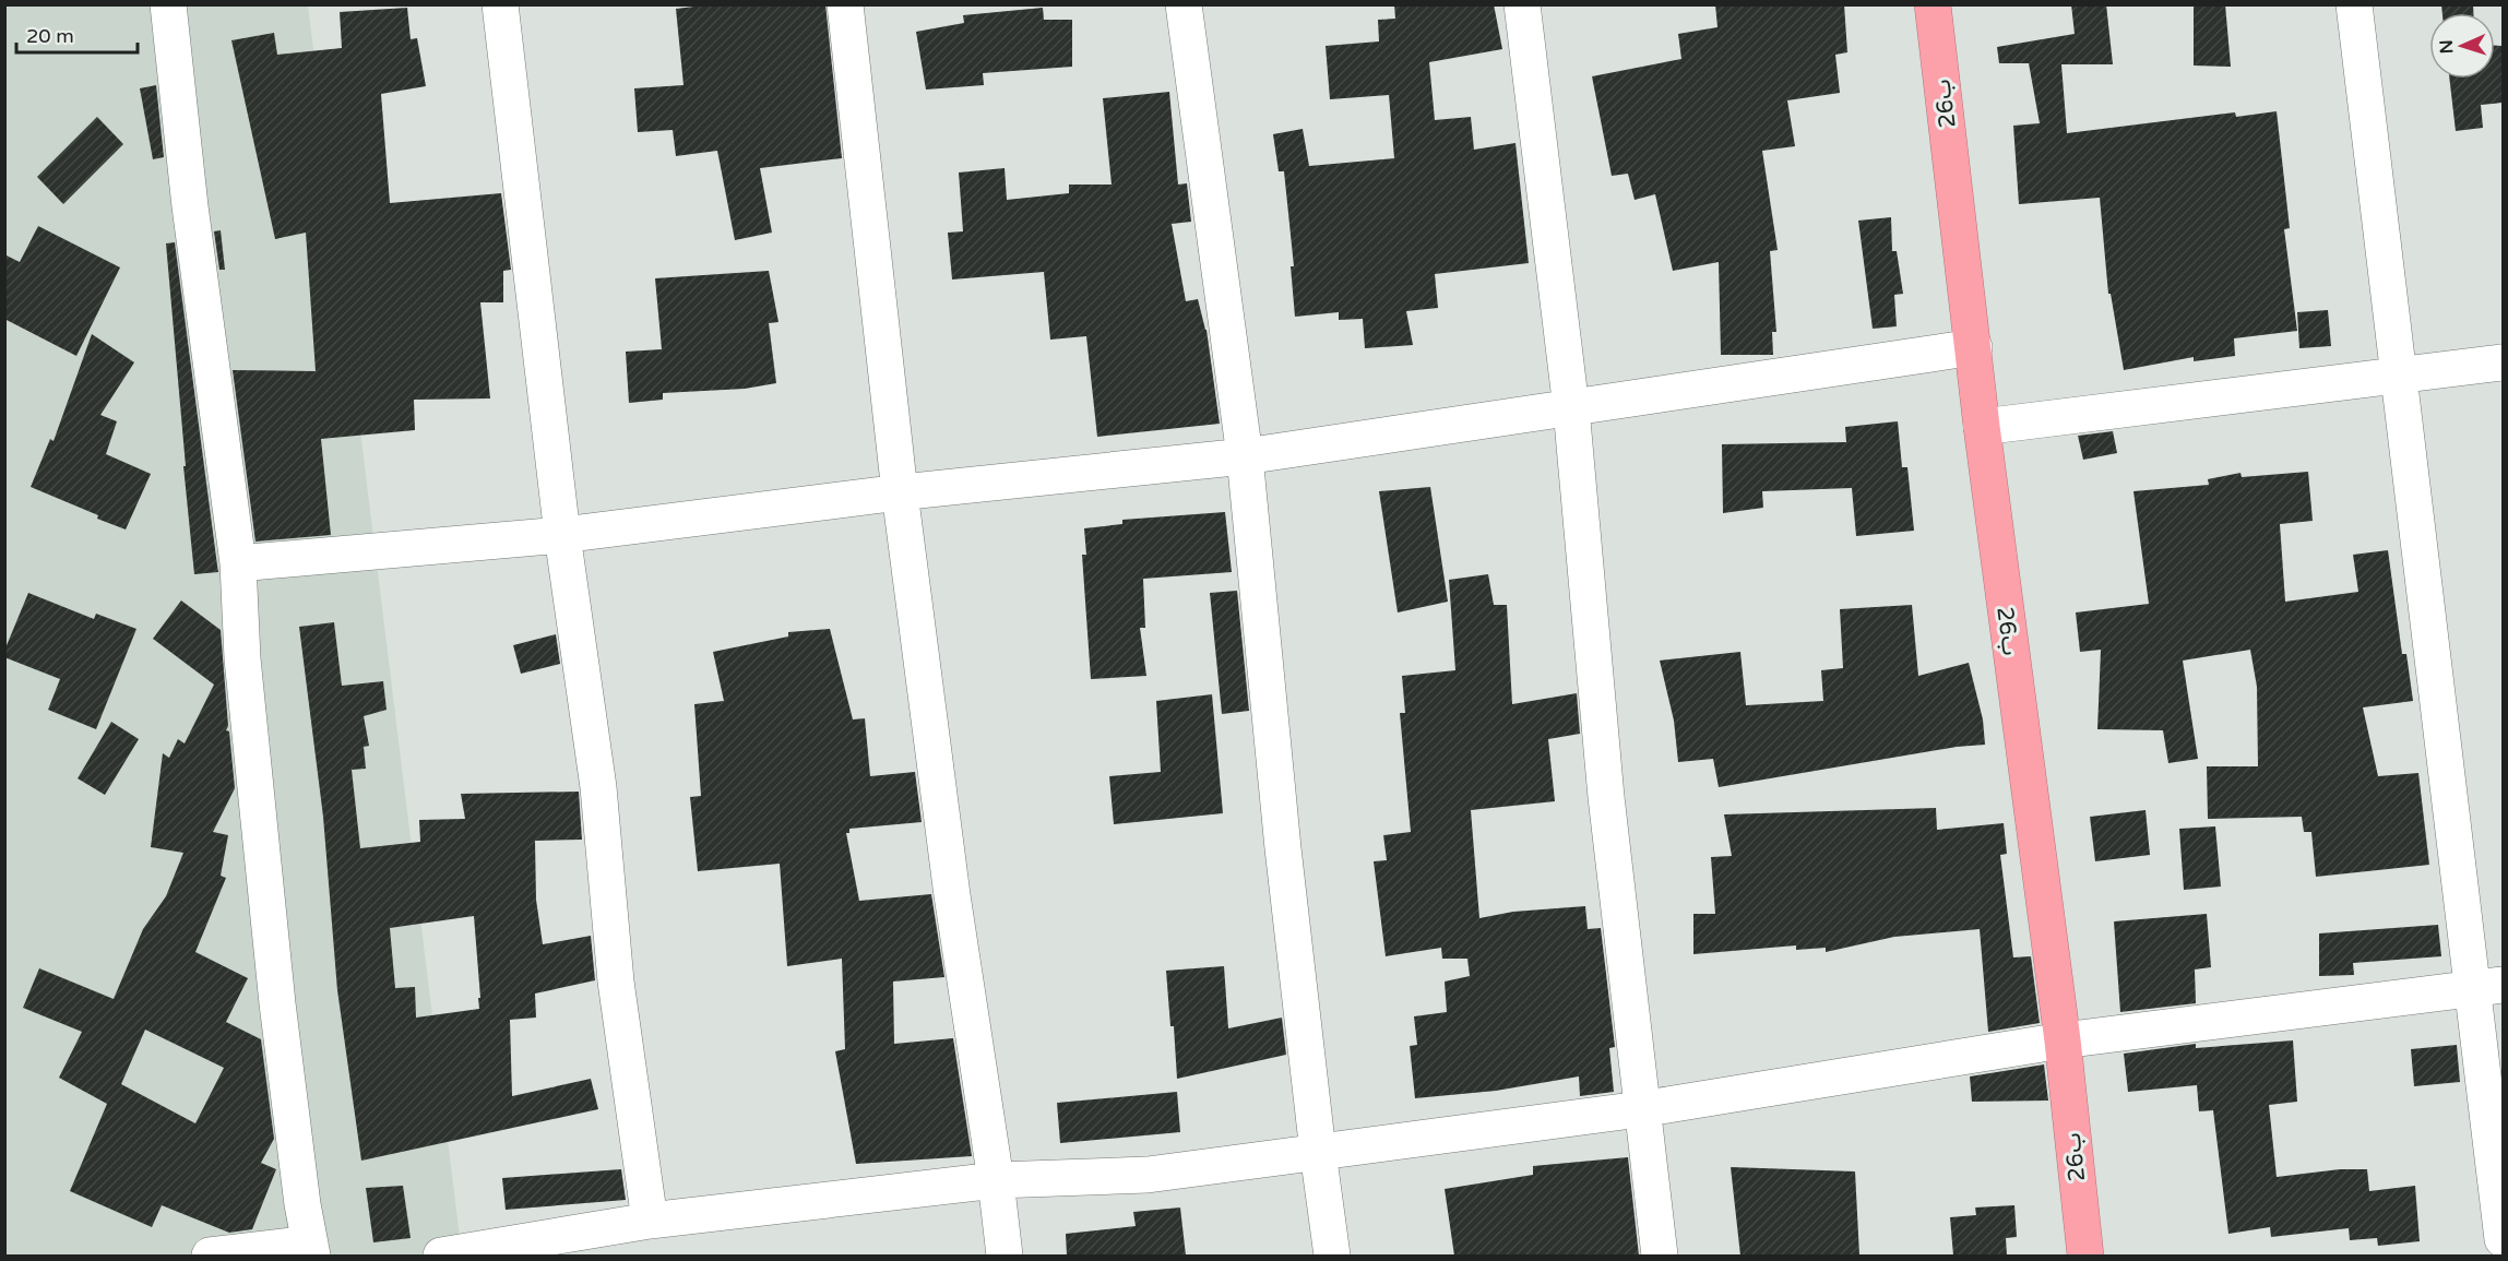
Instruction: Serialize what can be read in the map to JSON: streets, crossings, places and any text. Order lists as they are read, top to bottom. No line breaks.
{"streets":{"highway":["26ب"]},"scale_bar":"20 m","north":"left"}
